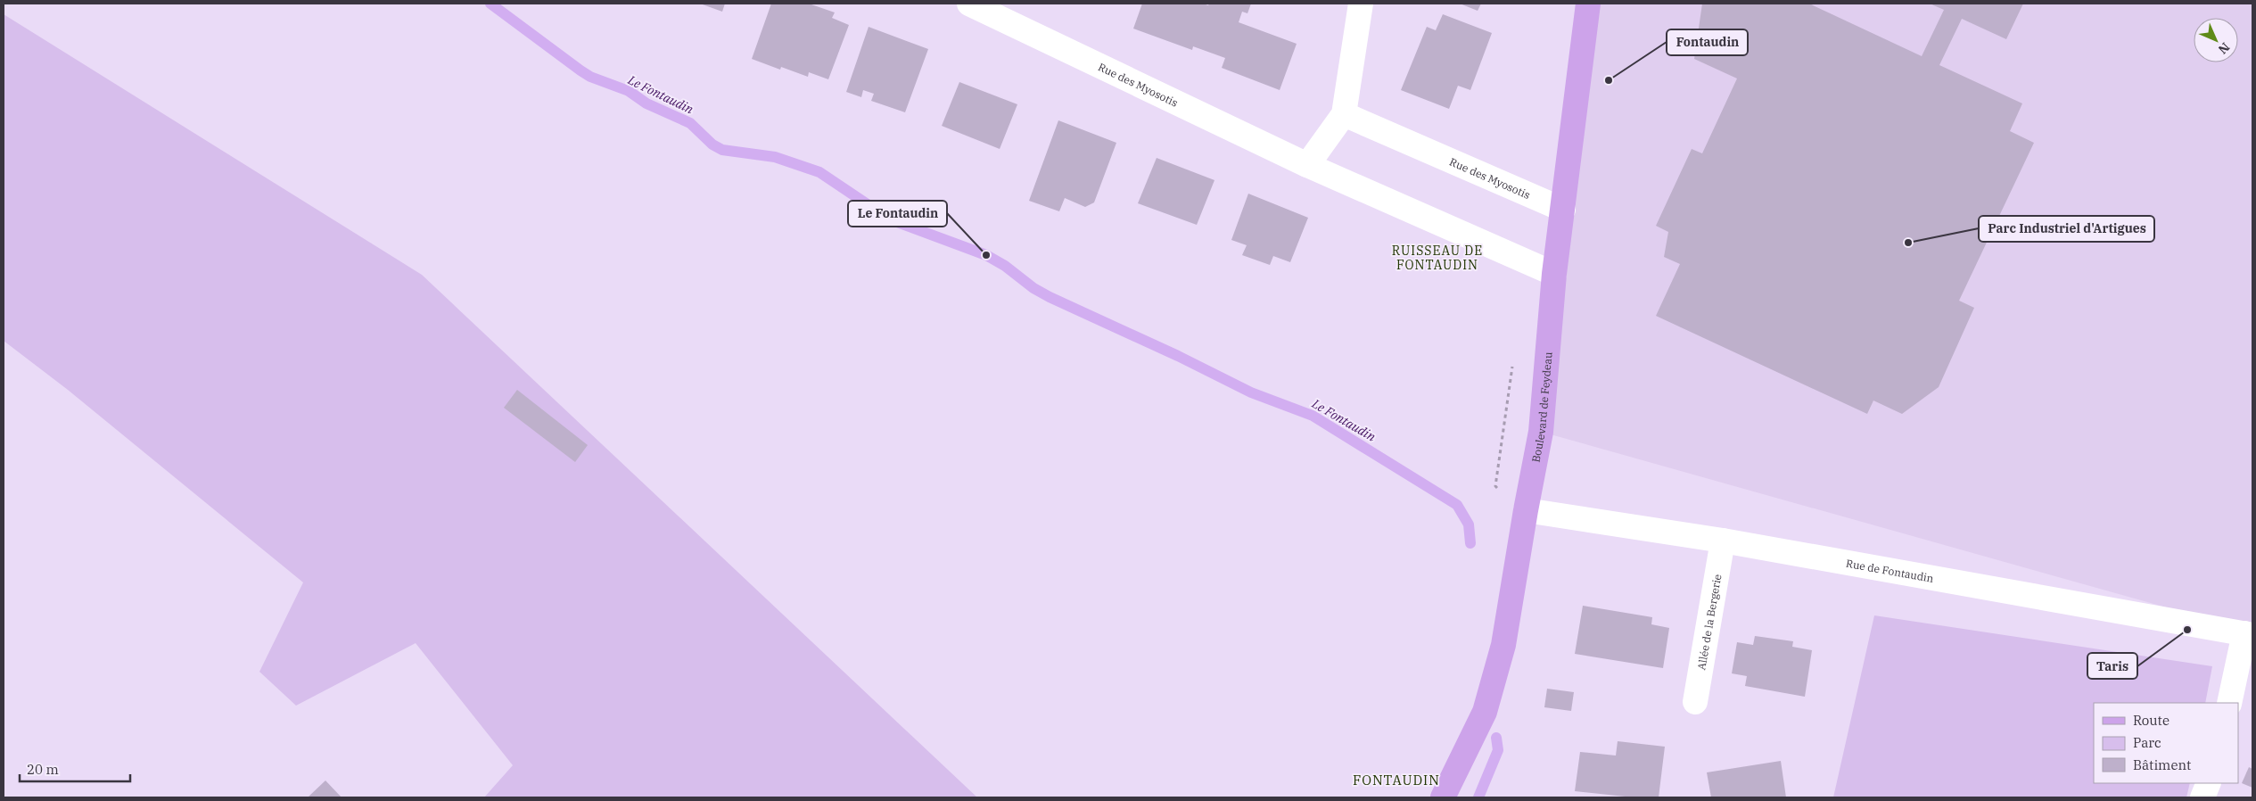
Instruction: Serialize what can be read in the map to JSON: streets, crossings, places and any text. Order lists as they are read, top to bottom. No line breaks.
{"streets":{"main road":["Boulevard de Feydeau"],"street":["Rue des Myosotis","Rue de Fontaudin","Allée de la Bergerie"]},"crossings":[["Rue des Myosotis","Boulevard de Feydeau"],["Boulevard de Feydeau","Rue de Fontaudin"],["Rue de Fontaudin","Allée de la Bergerie"]],"districts":["RUISSEAU DE FONTAUDIN","FONTAUDIN"],"water":["Le Fontaudin"],"places":["Fontaudin","Parc Industriel d'Artigues","Le Fontaudin","Taris"],"legend":["Route","Parc","Bâtiment"],"scale_bar":"20 m","north":"bottom right"}
